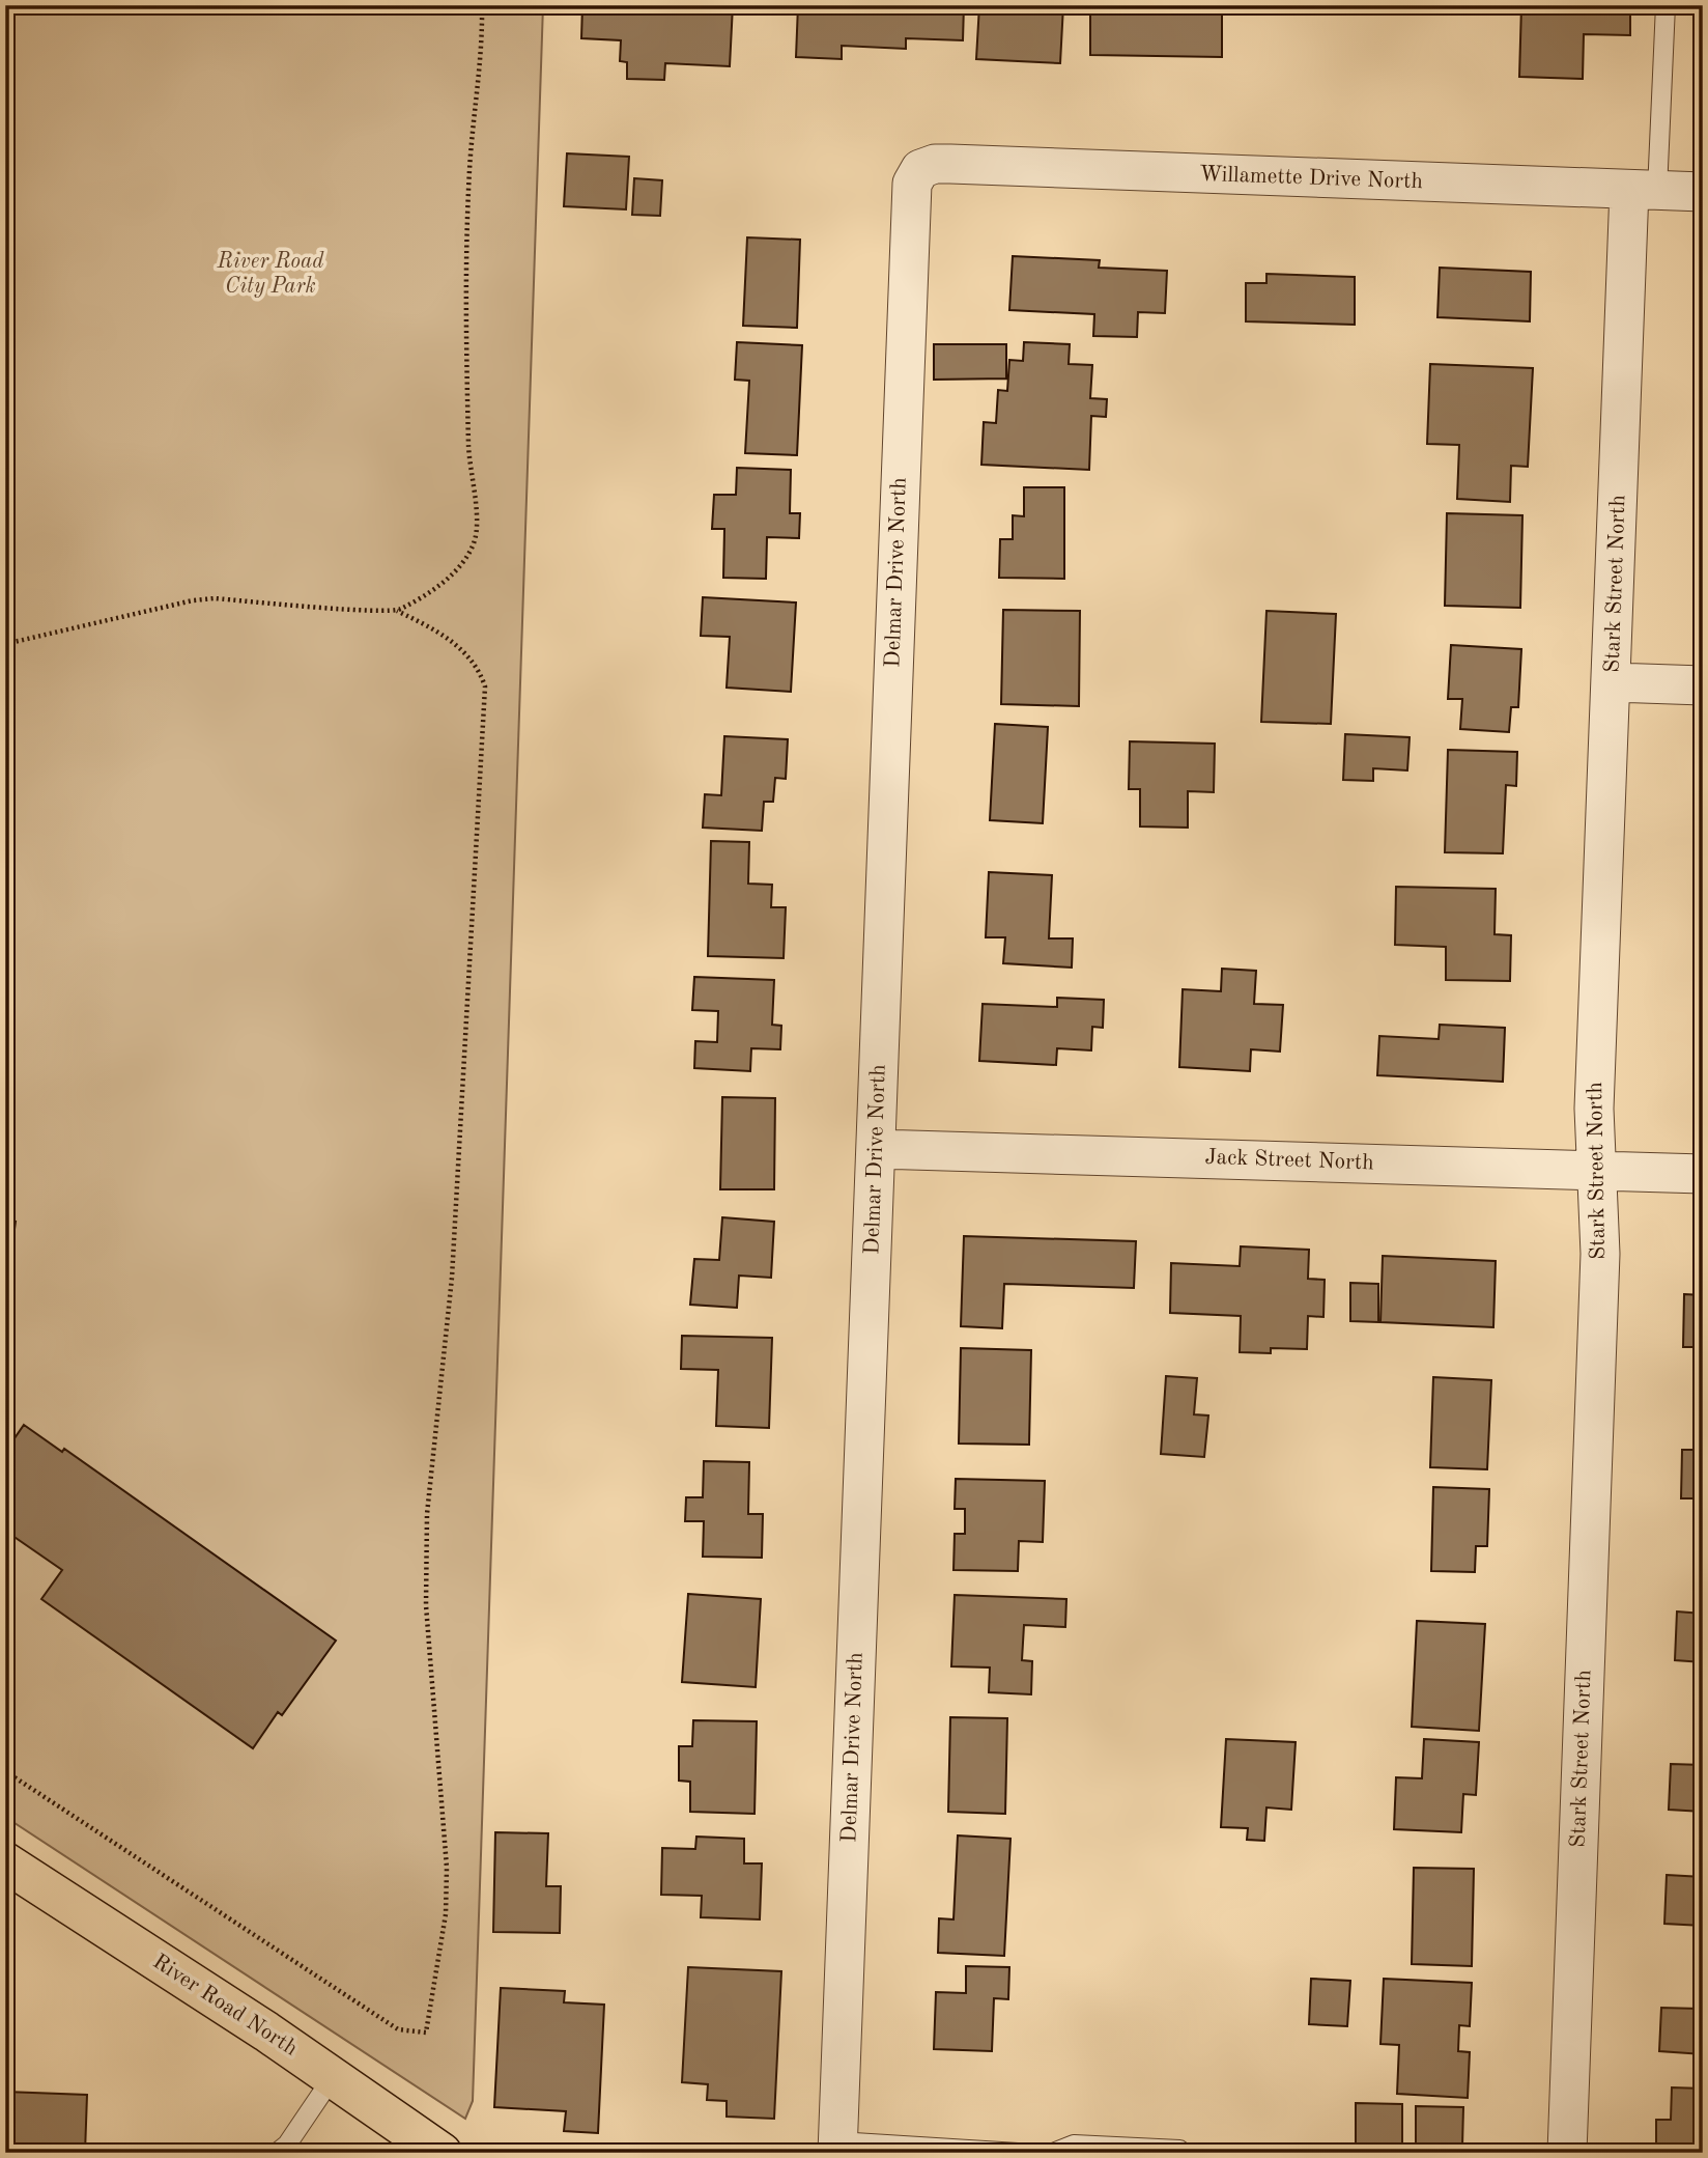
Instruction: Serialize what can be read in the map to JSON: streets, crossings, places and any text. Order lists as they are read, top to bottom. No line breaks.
{"streets":{"main road":["River Road North"],"street":["Willamette Drive North","Delmar Drive North","Stark Street North","Jack Street North"]},"crossings":[["Willamette Drive North","Delmar Drive North"],["Willamette Drive North","Stark Street North"],["Delmar Drive North","Jack Street North"],["Stark Street North","Jack Street North"]],"parks":["River Road City Park"]}
